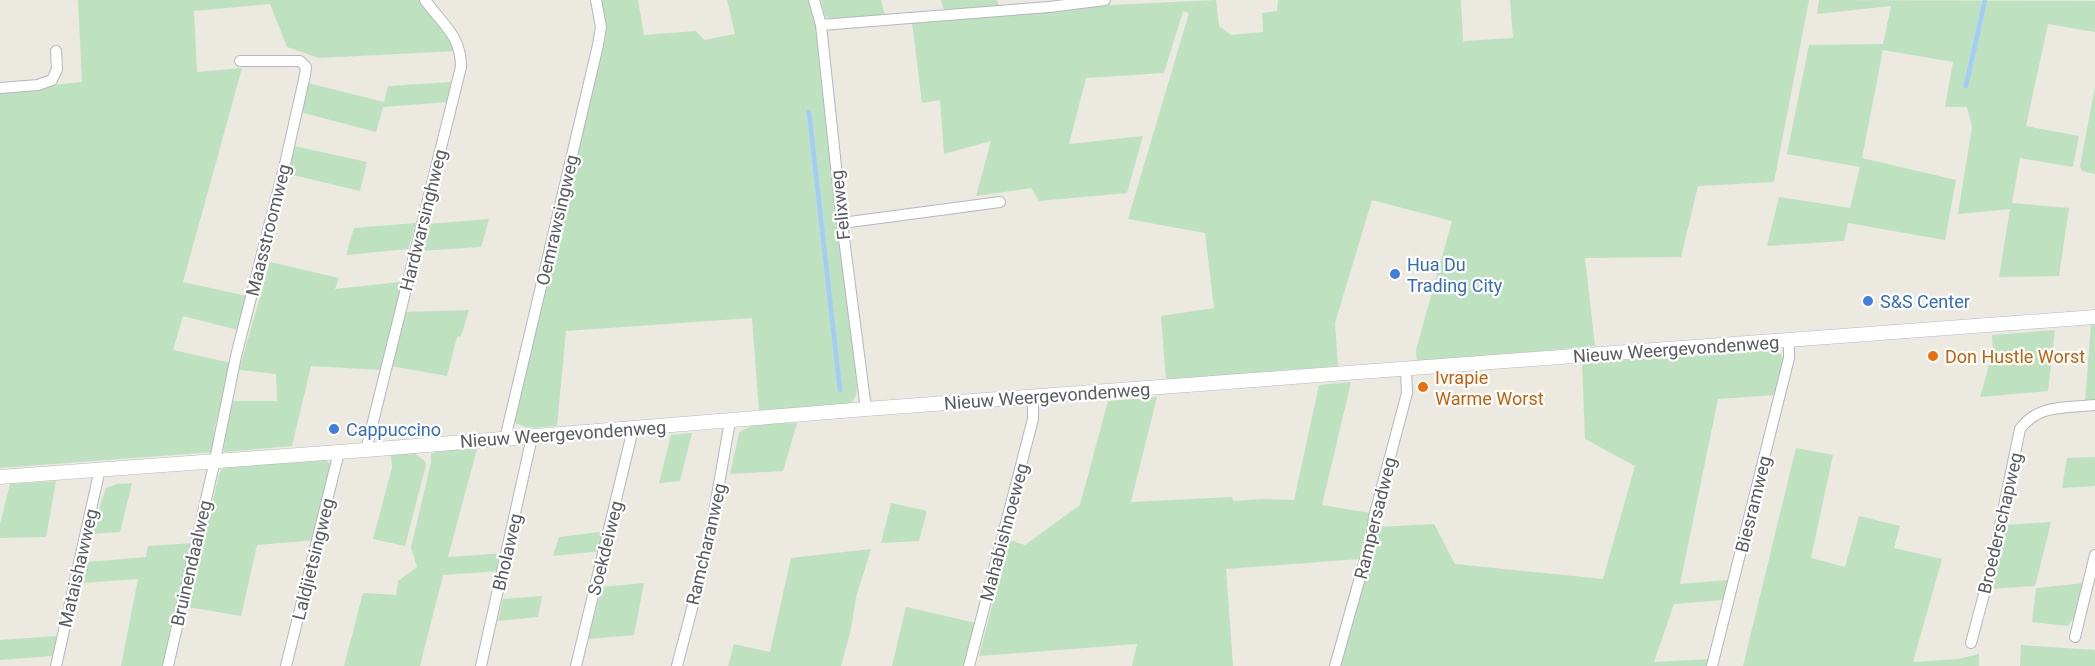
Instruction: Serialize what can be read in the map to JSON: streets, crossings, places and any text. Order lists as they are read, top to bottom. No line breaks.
{"streets":{"street":["Felixweg","Hardwarsinghweg","Oemrawsingweg","Maasstroomweg","Nieuw Weergevondenweg","Biesramweg","Rampersadweg","Broederschapweg","Mahabishnoeweg","Ramcharanweg","Soekdeiweg","Bholaweg","Laldjietsingweg","Bruinendaalweg","Mataishawweg"]},"crossings":[["Felixweg","Nieuw Weergevondenweg"],["Hardwarsinghweg","Nieuw Weergevondenweg"],["Oemrawsingweg","Nieuw Weergevondenweg"],["Maasstroomweg","Nieuw Weergevondenweg"],["Maasstroomweg","Bruinendaalweg"],["Nieuw Weergevondenweg","Biesramweg"],["Nieuw Weergevondenweg","Rampersadweg"],["Nieuw Weergevondenweg","Mahabishnoeweg"],["Nieuw Weergevondenweg","Ramcharanweg"],["Nieuw Weergevondenweg","Soekdeiweg"],["Nieuw Weergevondenweg","Bholaweg"],["Nieuw Weergevondenweg","Laldjietsingweg"],["Nieuw Weergevondenweg","Bruinendaalweg"],["Nieuw Weergevondenweg","Mataishawweg"]],"places":["Hua Du Trading City","S&S Center","Don Hustle Worst","Ivrapie Warme Worst","Cappuccino"]}
